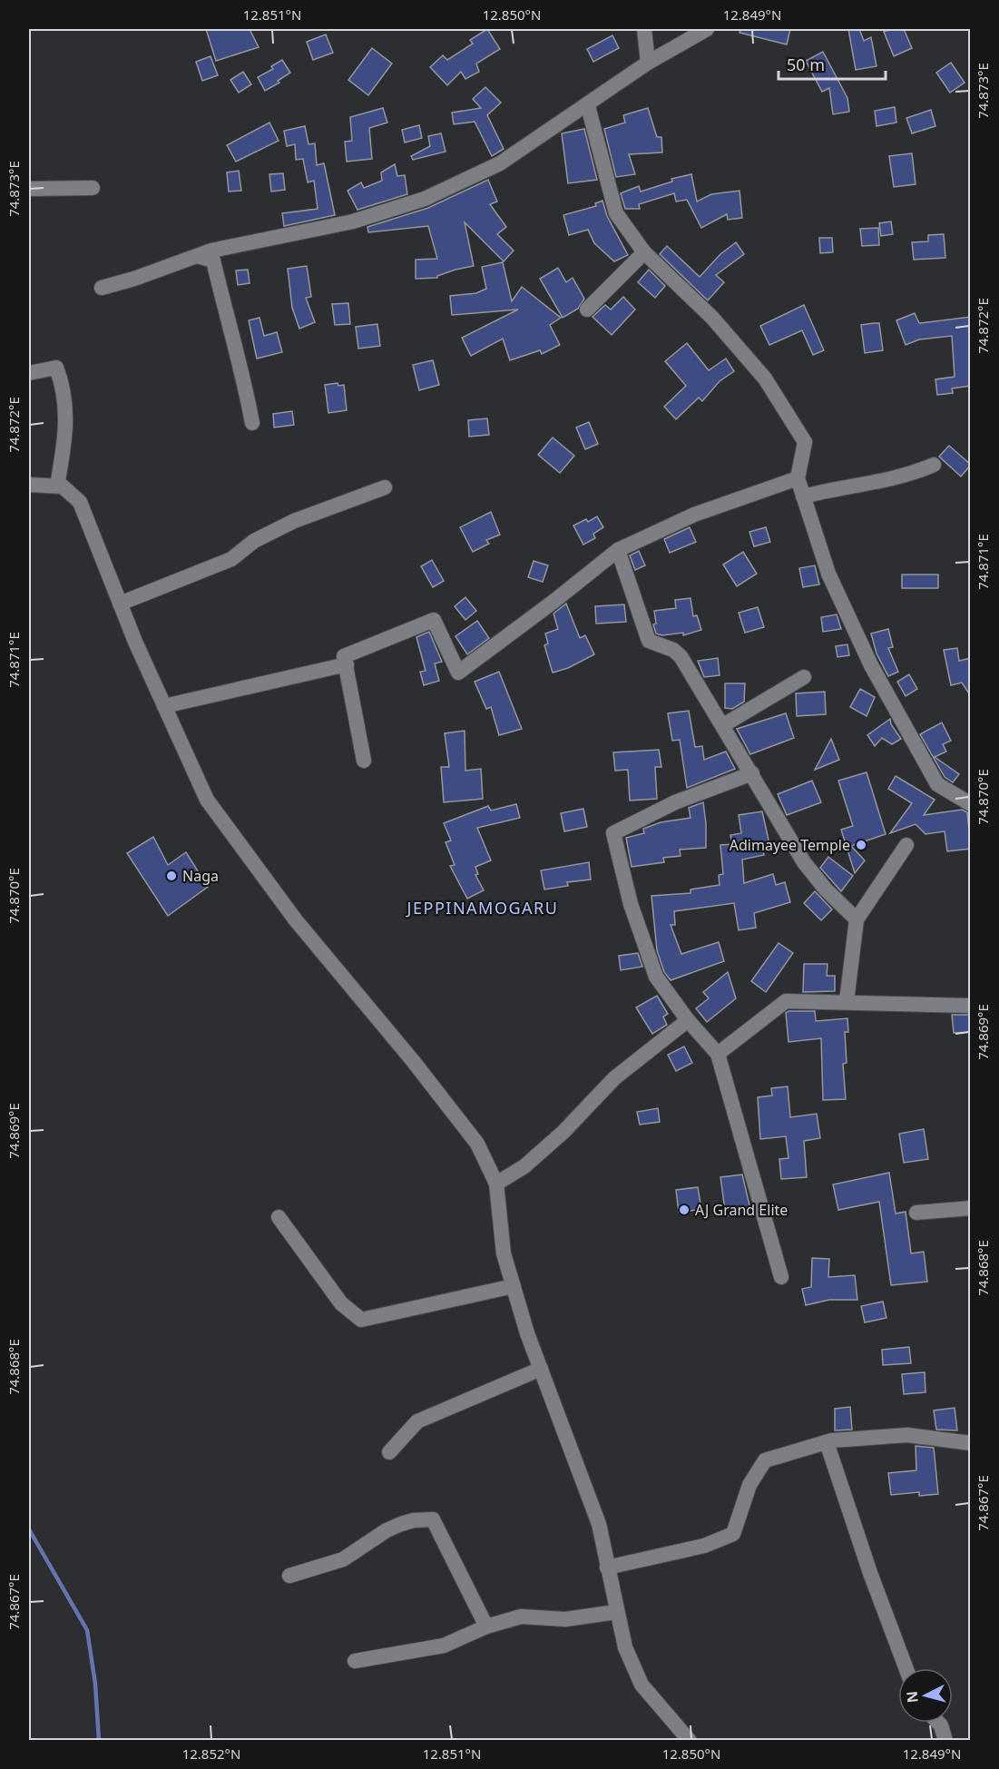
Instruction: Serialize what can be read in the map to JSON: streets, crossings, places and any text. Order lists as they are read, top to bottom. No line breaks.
{"districts":["JEPPINAMOGARU"],"places":["Adimayee Temple","Naga","AJ Grand Elite"],"scale_bar":"50 m","north":"left","coordinates":["12.851°N","12.850°N","12.849°N","74.873°E","74.872°E","74.871°E","74.870°E","74.869°E","74.868°E","74.867°E","12.852°N"]}
